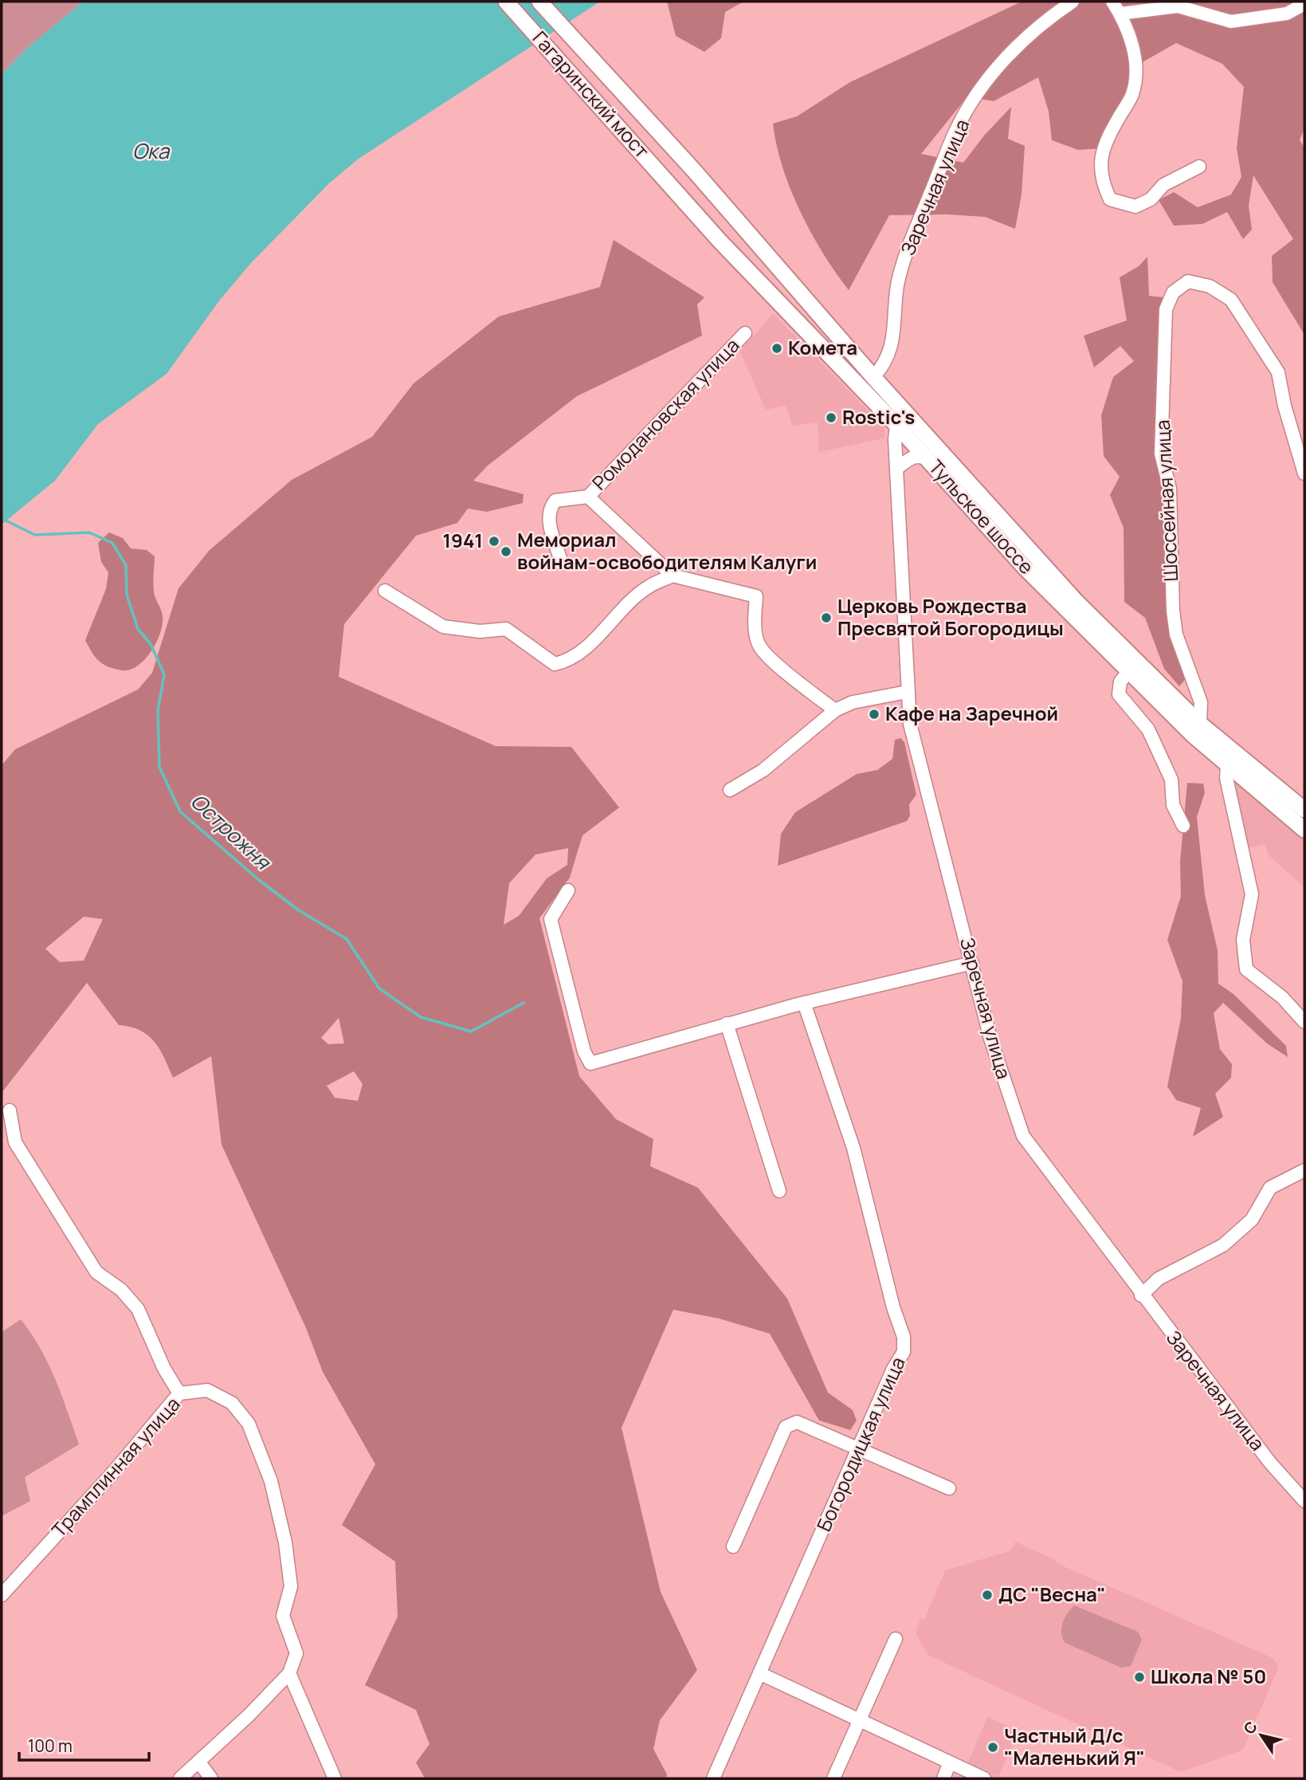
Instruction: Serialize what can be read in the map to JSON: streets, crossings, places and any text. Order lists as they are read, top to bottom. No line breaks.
{"streets":{"main road":["Гагаринский мост","Тульское шоссе"],"street":["Заречная улица","Ромодановская улица","Шоссейная улица","Богородицкая улица","Трамплинная улица"]},"crossings":[["Гагаринский мост","Тульское шоссе"],["Заречная улица","Тульское шоссе"],["Шоссейная улица","Тульское шоссе"]],"water":["Ока","Острожня"],"places":["Комета","Rostic's","1941","Мемориал войнам-освободителям Калуги","Церковь Рождества Пресвятой Богородицы","Кафе на Заречной","ДС \"Весна\"","Школа № 50","Частный Д/с \"Маленький Я\""],"scale_bar":"100 m","north":"top left"}
